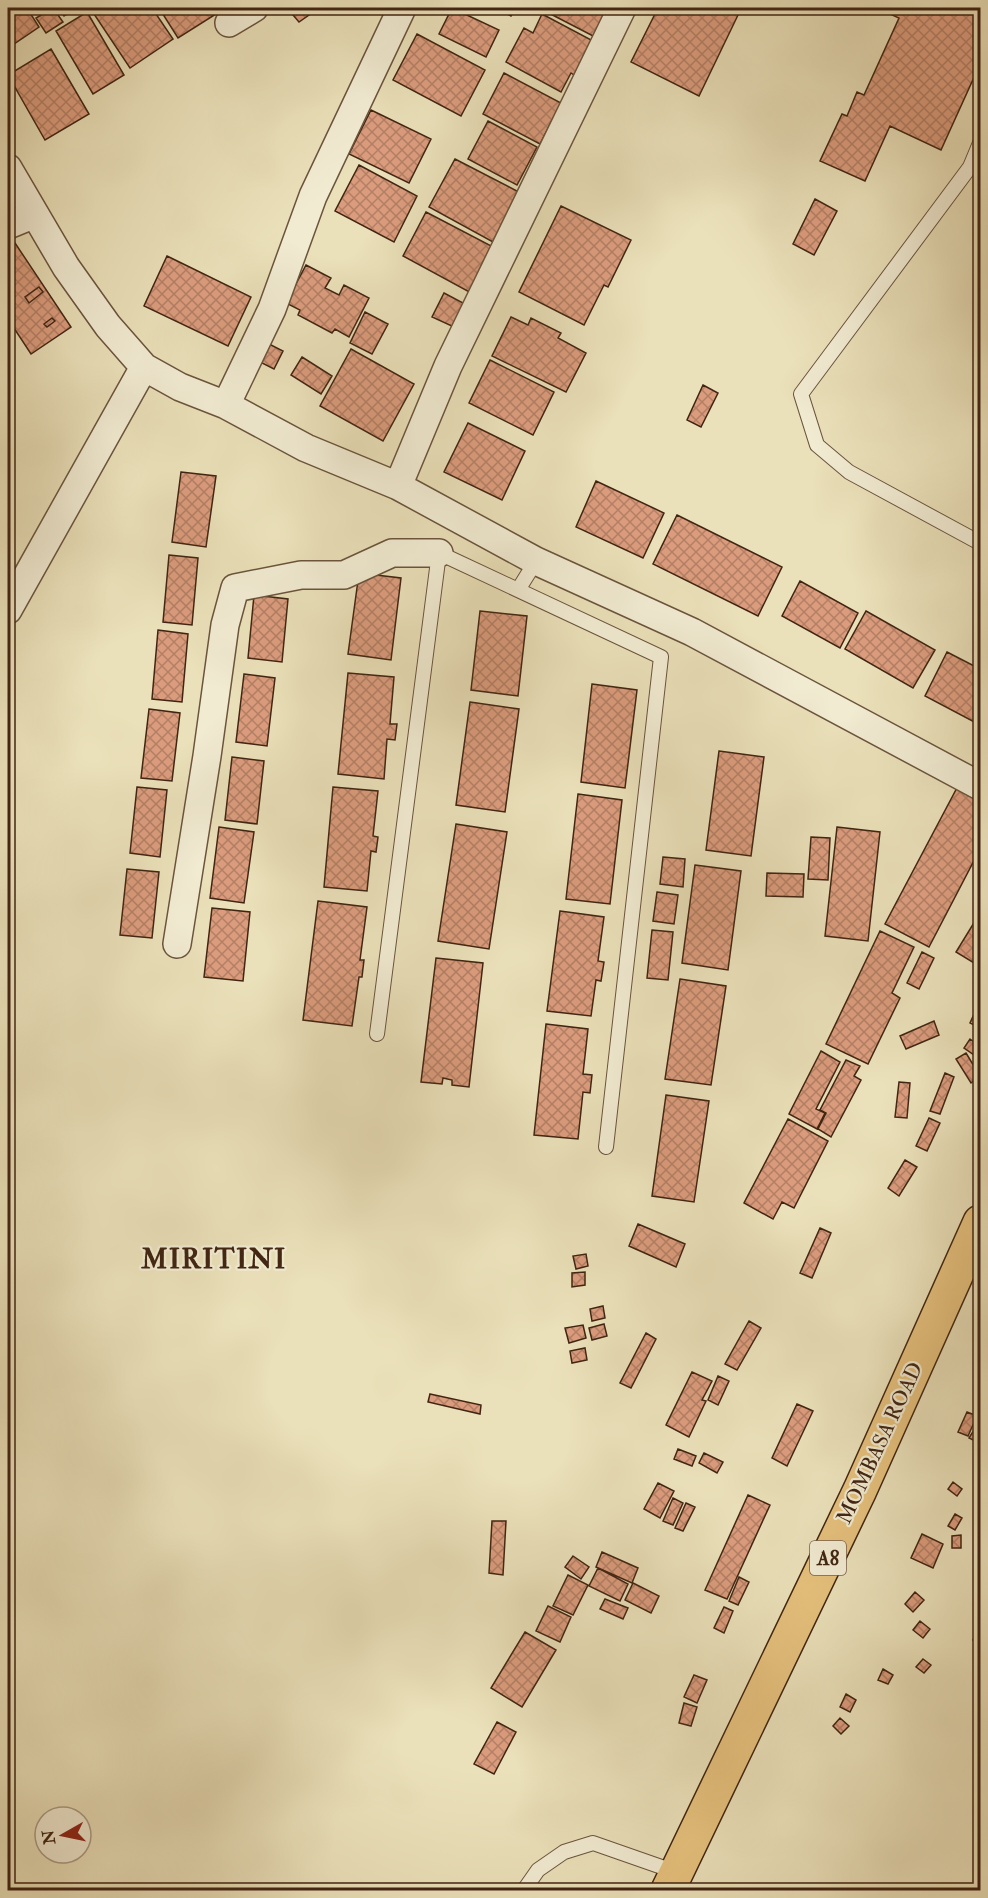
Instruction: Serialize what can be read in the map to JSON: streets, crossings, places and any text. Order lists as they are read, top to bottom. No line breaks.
{"streets":{"highway":["MOMBASA ROAD","A8"]},"districts":["MIRITINI"],"north":"left"}
